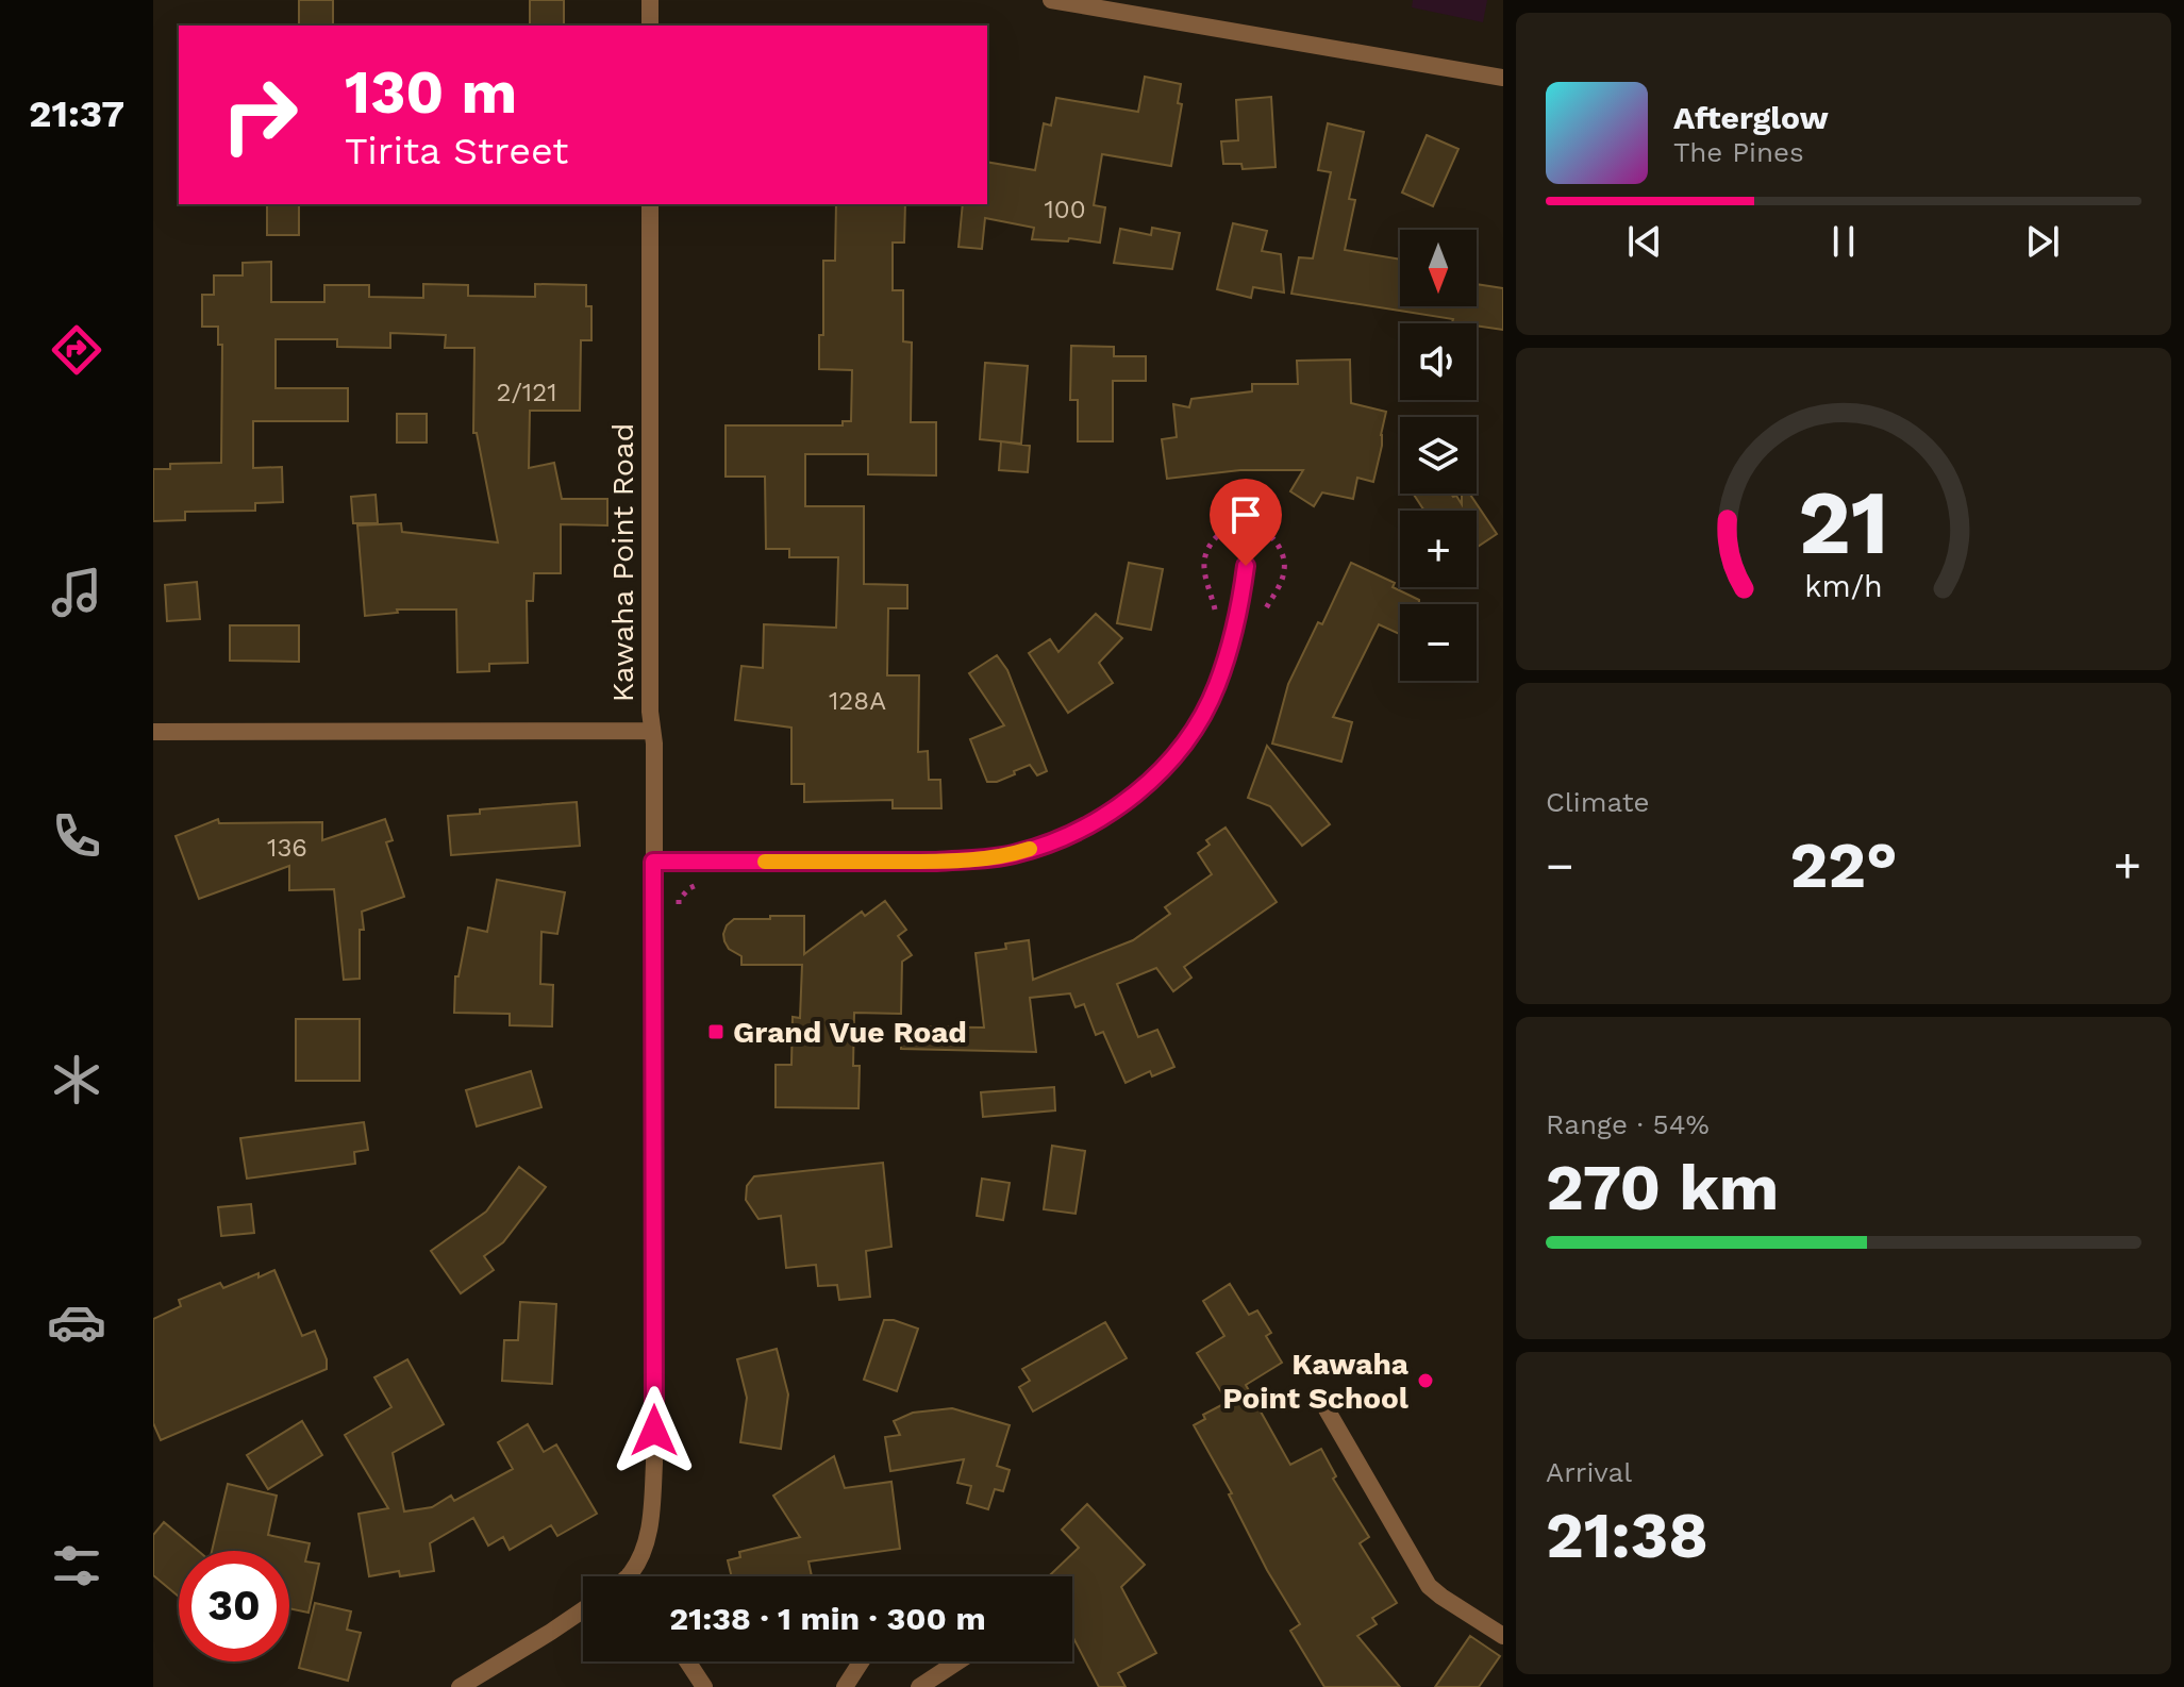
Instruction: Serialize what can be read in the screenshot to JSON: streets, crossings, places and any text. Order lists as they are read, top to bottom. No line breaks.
{"streets":{"street":["Kawaha Point Road"]},"places":{"transit":["Grand Vue Road"],"other":["Kawaha Point School"]},"house_numbers":["100","2/121","128A","136"],"north":"bottom","page":{"tabs":"21:37","turn":["130 m","Tirita Street"],"song":["Afterglow","The Pines"],"map_buttons":["+","−"],"tile":["Climate",["Range · 54%","270 km"],["Arrival","21:38"]],"heat":["−","22°","+"],"limit":"30","trip":"21:38 · 1 min · 300 m","gauge":["21","km/h"]}}
